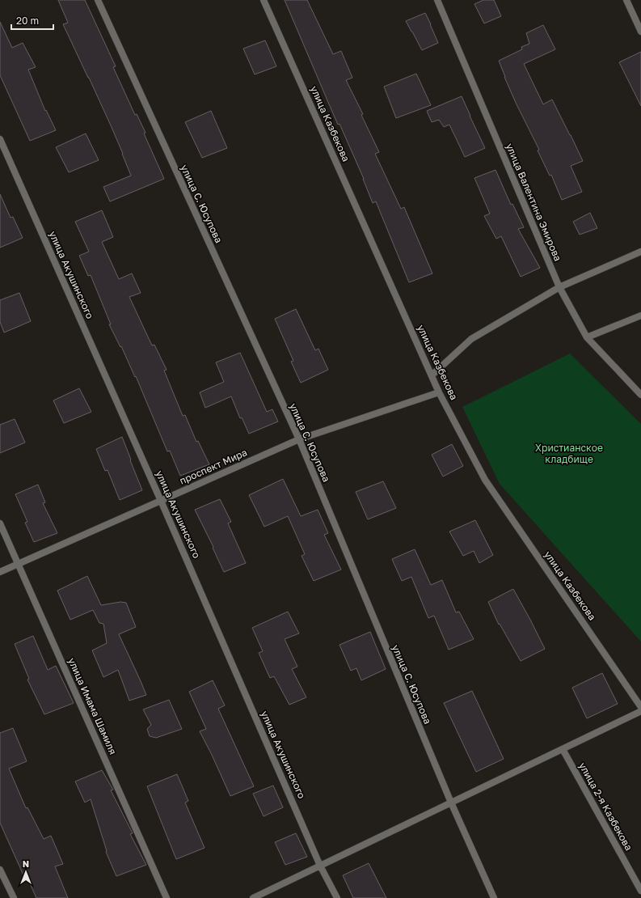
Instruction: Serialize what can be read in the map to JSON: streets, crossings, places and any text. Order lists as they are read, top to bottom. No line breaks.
{"streets":{"street":["улица Казбекова","улица Валентина Эмирова","улица С. Юсупова","улица Акушинского","проспект Мира","улица Имама Шамиля","улица 2-я Казбекова"]},"crossings":[["улица Казбекова","проспект Мира"],["улица С. Юсупова","проспект Мира"],["улица Акушинского","проспект Мира"],["проспект Мира","улица Имама Шамиля"]],"parks":["Христианское кладбище"],"scale_bar":"20 m","north":"top"}
